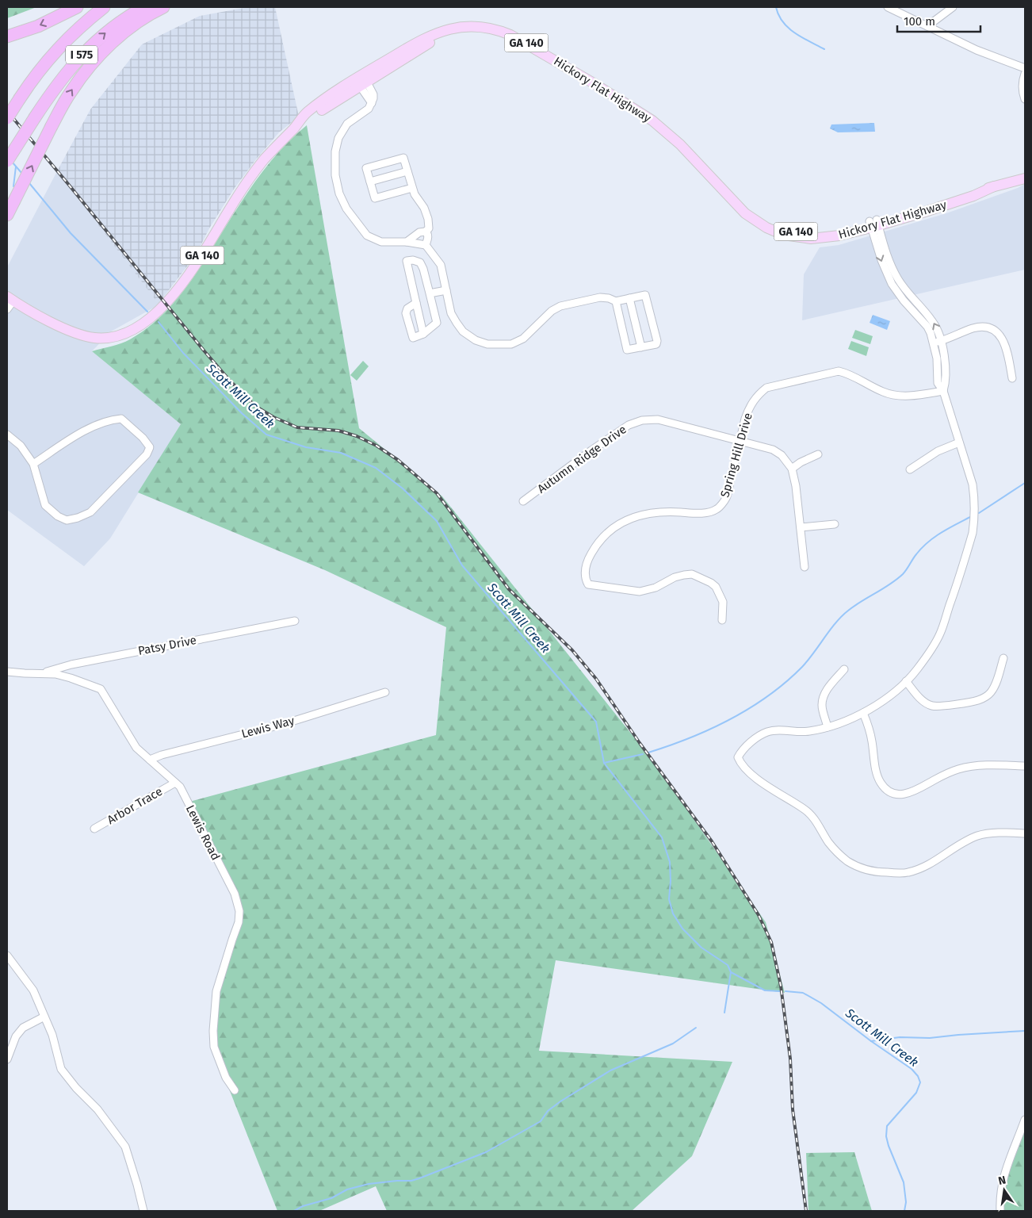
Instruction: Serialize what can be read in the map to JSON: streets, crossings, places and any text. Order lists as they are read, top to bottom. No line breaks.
{"streets":{"highway":["I 575"],"main road":["GA 140","Hickory Flat Highway"],"street":["Spring Hill Drive","Autumn Ridge Drive","Patsy Drive","Lewis Way","Arbor Trace","Lewis Road"]},"crossings":[["Spring Hill Drive","Autumn Ridge Drive"],["Patsy Drive","Lewis Road"],["Lewis Way","Lewis Road"],["Arbor Trace","Lewis Road"]],"water":["Scott Mill Creek"],"scale_bar":"100 m","north":"top"}
